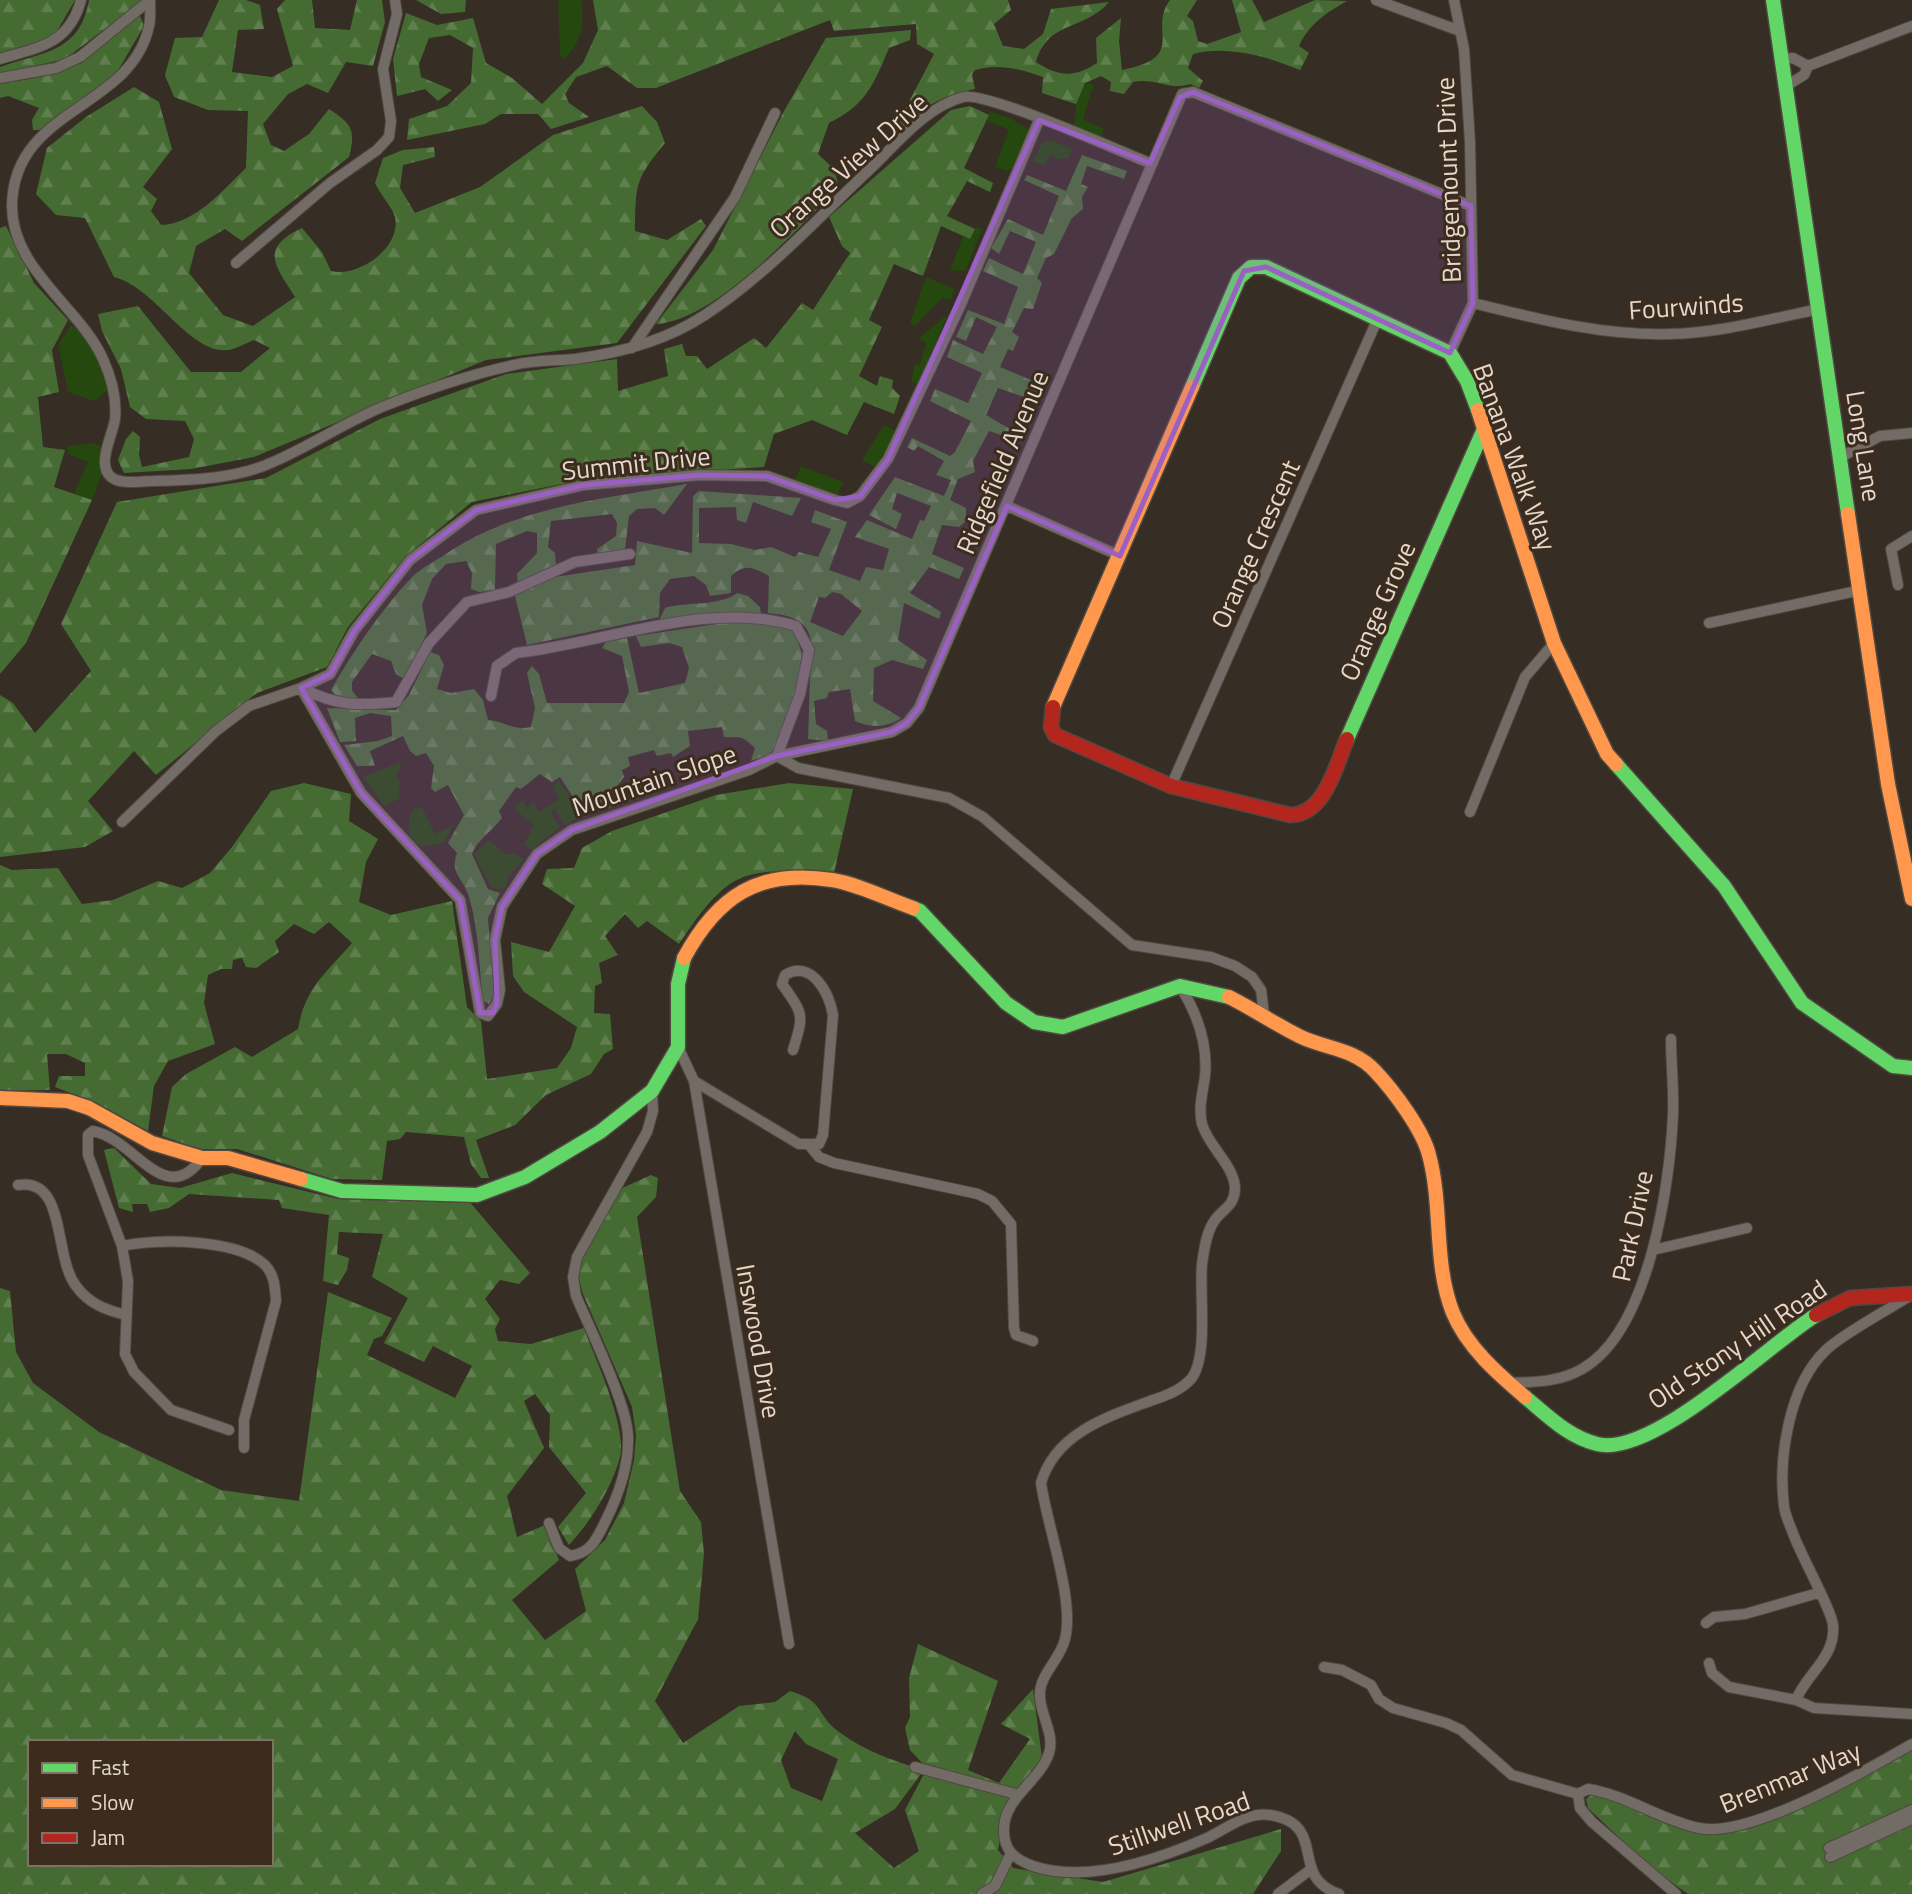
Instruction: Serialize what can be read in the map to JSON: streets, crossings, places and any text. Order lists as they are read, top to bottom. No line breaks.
{"streets":{"street":["Orange View Drive","Bridgemount Drive","Fourwinds","Long Lane","Banana Walk Way","Ridgefield Avenue","Summit Drive","Orange Crescent","Orange Grove","Mountain Slope","Park Drive","Inswood Drive","Old Stony Hill Road","Brenmar Way","Stillwell Road"]},"crossings":[["Orange View Drive","Ridgefield Avenue"],["Orange View Drive","Summit Drive"],["Bridgemount Drive","Fourwinds"],["Bridgemount Drive","Banana Walk Way"],["Bridgemount Drive","Ridgefield Avenue"],["Fourwinds","Long Lane"],["Banana Walk Way","Orange Crescent"],["Banana Walk Way","Orange Grove"],["Ridgefield Avenue","Mountain Slope"],["Summit Drive","Mountain Slope"],["Orange Crescent","Orange Grove"],["Mountain Slope","Old Stony Hill Road"],["Park Drive","Old Stony Hill Road"],["Inswood Drive","Old Stony Hill Road"]],"legend":["Fast","Slow","Jam"]}
